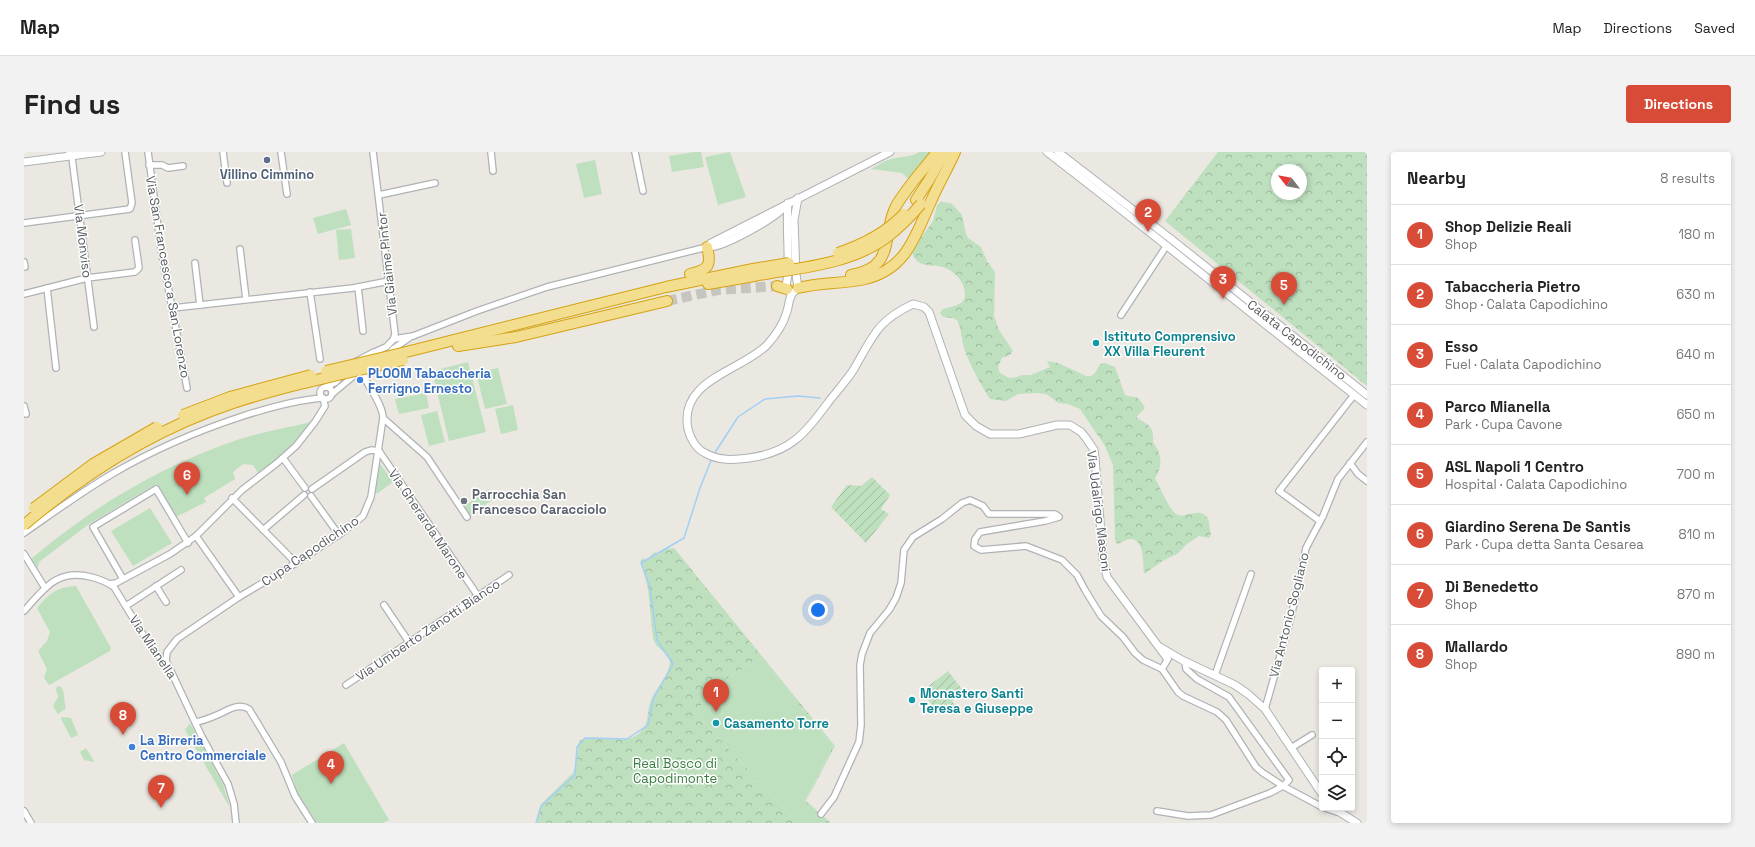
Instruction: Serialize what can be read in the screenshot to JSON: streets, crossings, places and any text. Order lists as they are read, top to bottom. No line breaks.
{"streets":{"street":["Via Monviso","Via Giaime Pintor","Via San Francesco a San Lorenzo","Calata Capodichino","Via Udalrigo Masoni","Via Gherarda Marone","Cupa Capodichino","Via Antonio Sogliano","Via Umberto Zanotti Bianco","Via Mianella"]},"crossings":[["Via Gherarda Marone","Cupa Capodichino"],["Via Gherarda Marone","Via Umberto Zanotti Bianco"],["Cupa Capodichino","Via Mianella"]],"parks":["Real Bosco di Capodimonte"],"places":["Villino Cimmino","Istituto Comprensivo XX Villa Fleurent","PLOOM Tabaccheria Ferrigno Ernesto","Parrocchia San Francesco Caracciolo","Monastero Santi Teresa e Giuseppe","Casamento Torre","La Birreria Centro Commerciale"],"north":"top left","page":{"header":"Map","nav":["Map","Directions","Saved"],"buttons":"Directions","title":"Find us","heading":["Nearby","8 results"],"pins":["2","3","5","6","1","8","4","7"],"list":[{"mark":"1","name":"Shop Delizie Reali","note":"Shop","value":"180 m"},{"mark":"2","name":"Tabaccheria Pietro","note":"Shop · Calata Capodichino","value":"630 m"},{"mark":"3","name":"Esso","note":"Fuel · Calata Capodichino","value":"640 m"},{"mark":"4","name":"Parco Mianella","note":"Park · Cupa Cavone","value":"650 m"},{"mark":"5","name":"ASL Napoli 1 Centro","note":"Hospital · Calata Capodichino","value":"700 m"},{"mark":"6","name":"Giardino Serena De Santis","note":"Park · Cupa detta Santa Cesarea","value":"810 m"},{"mark":"7","name":"Di Benedetto","note":"Shop","value":"870 m"},{"mark":"8","name":"Mallardo","note":"Shop","value":"890 m"}],"map_buttons":["+","−"]}}
